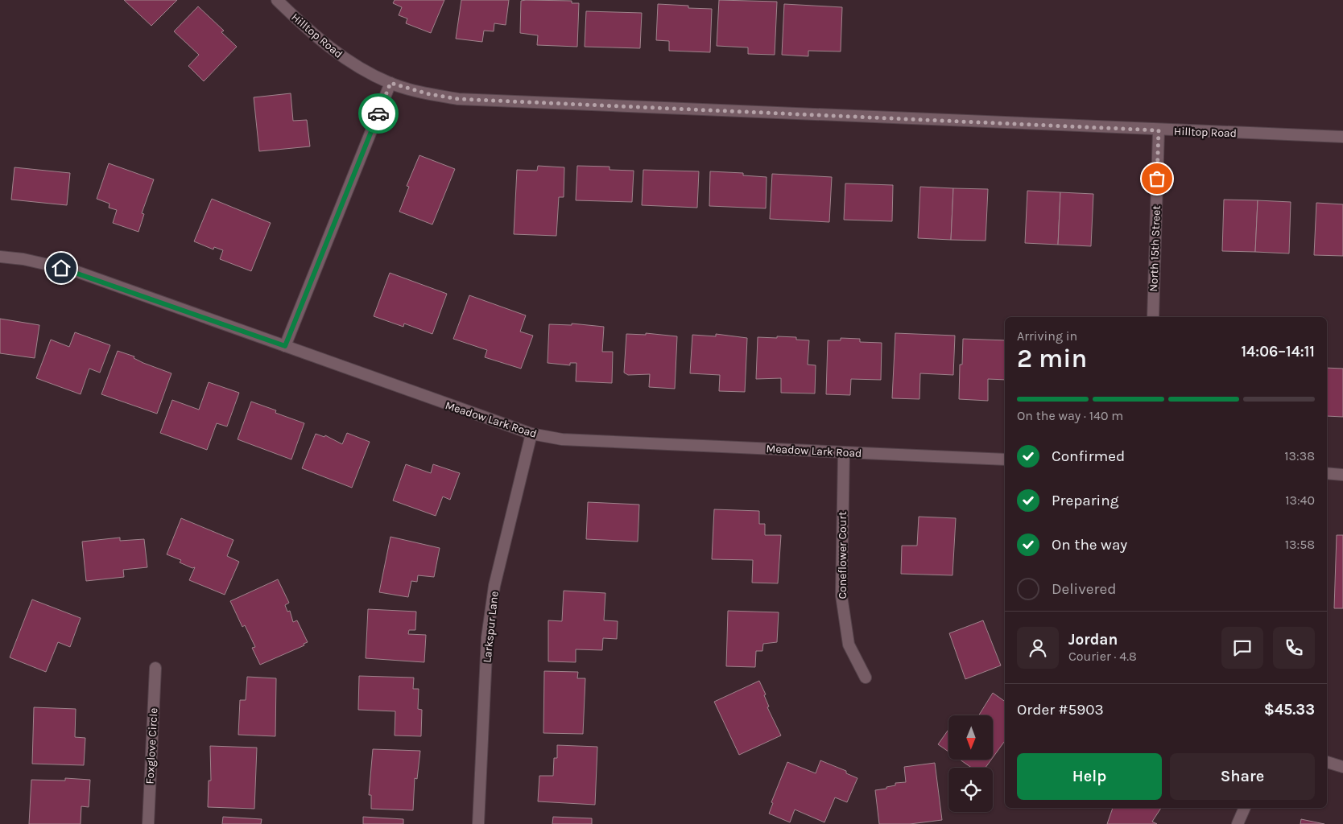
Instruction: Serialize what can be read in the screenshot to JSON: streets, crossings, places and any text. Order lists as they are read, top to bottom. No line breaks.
{"streets":{"street":["Hilltop Road","North 15th Street","Meadow Lark Road","Coneflower Court","Larkspur Lane","Foxglove Circle"]},"crossings":[["Hilltop Road","North 15th Street"],["Meadow Lark Road","Coneflower Court"],["Meadow Lark Road","Larkspur Lane"]],"north":"bottom","page":{"heading":["2 min","Arriving in","14:06–14:11"],"panel":["Jordan","Courier · 4.8","Order #5903","$45.33"],"bar":"On the way · 140 m","list":[["Confirmed","13:38"],["Preparing","13:40"],["On the way","13:58"],"Delivered"],"buttons":["Help","Share"]}}
